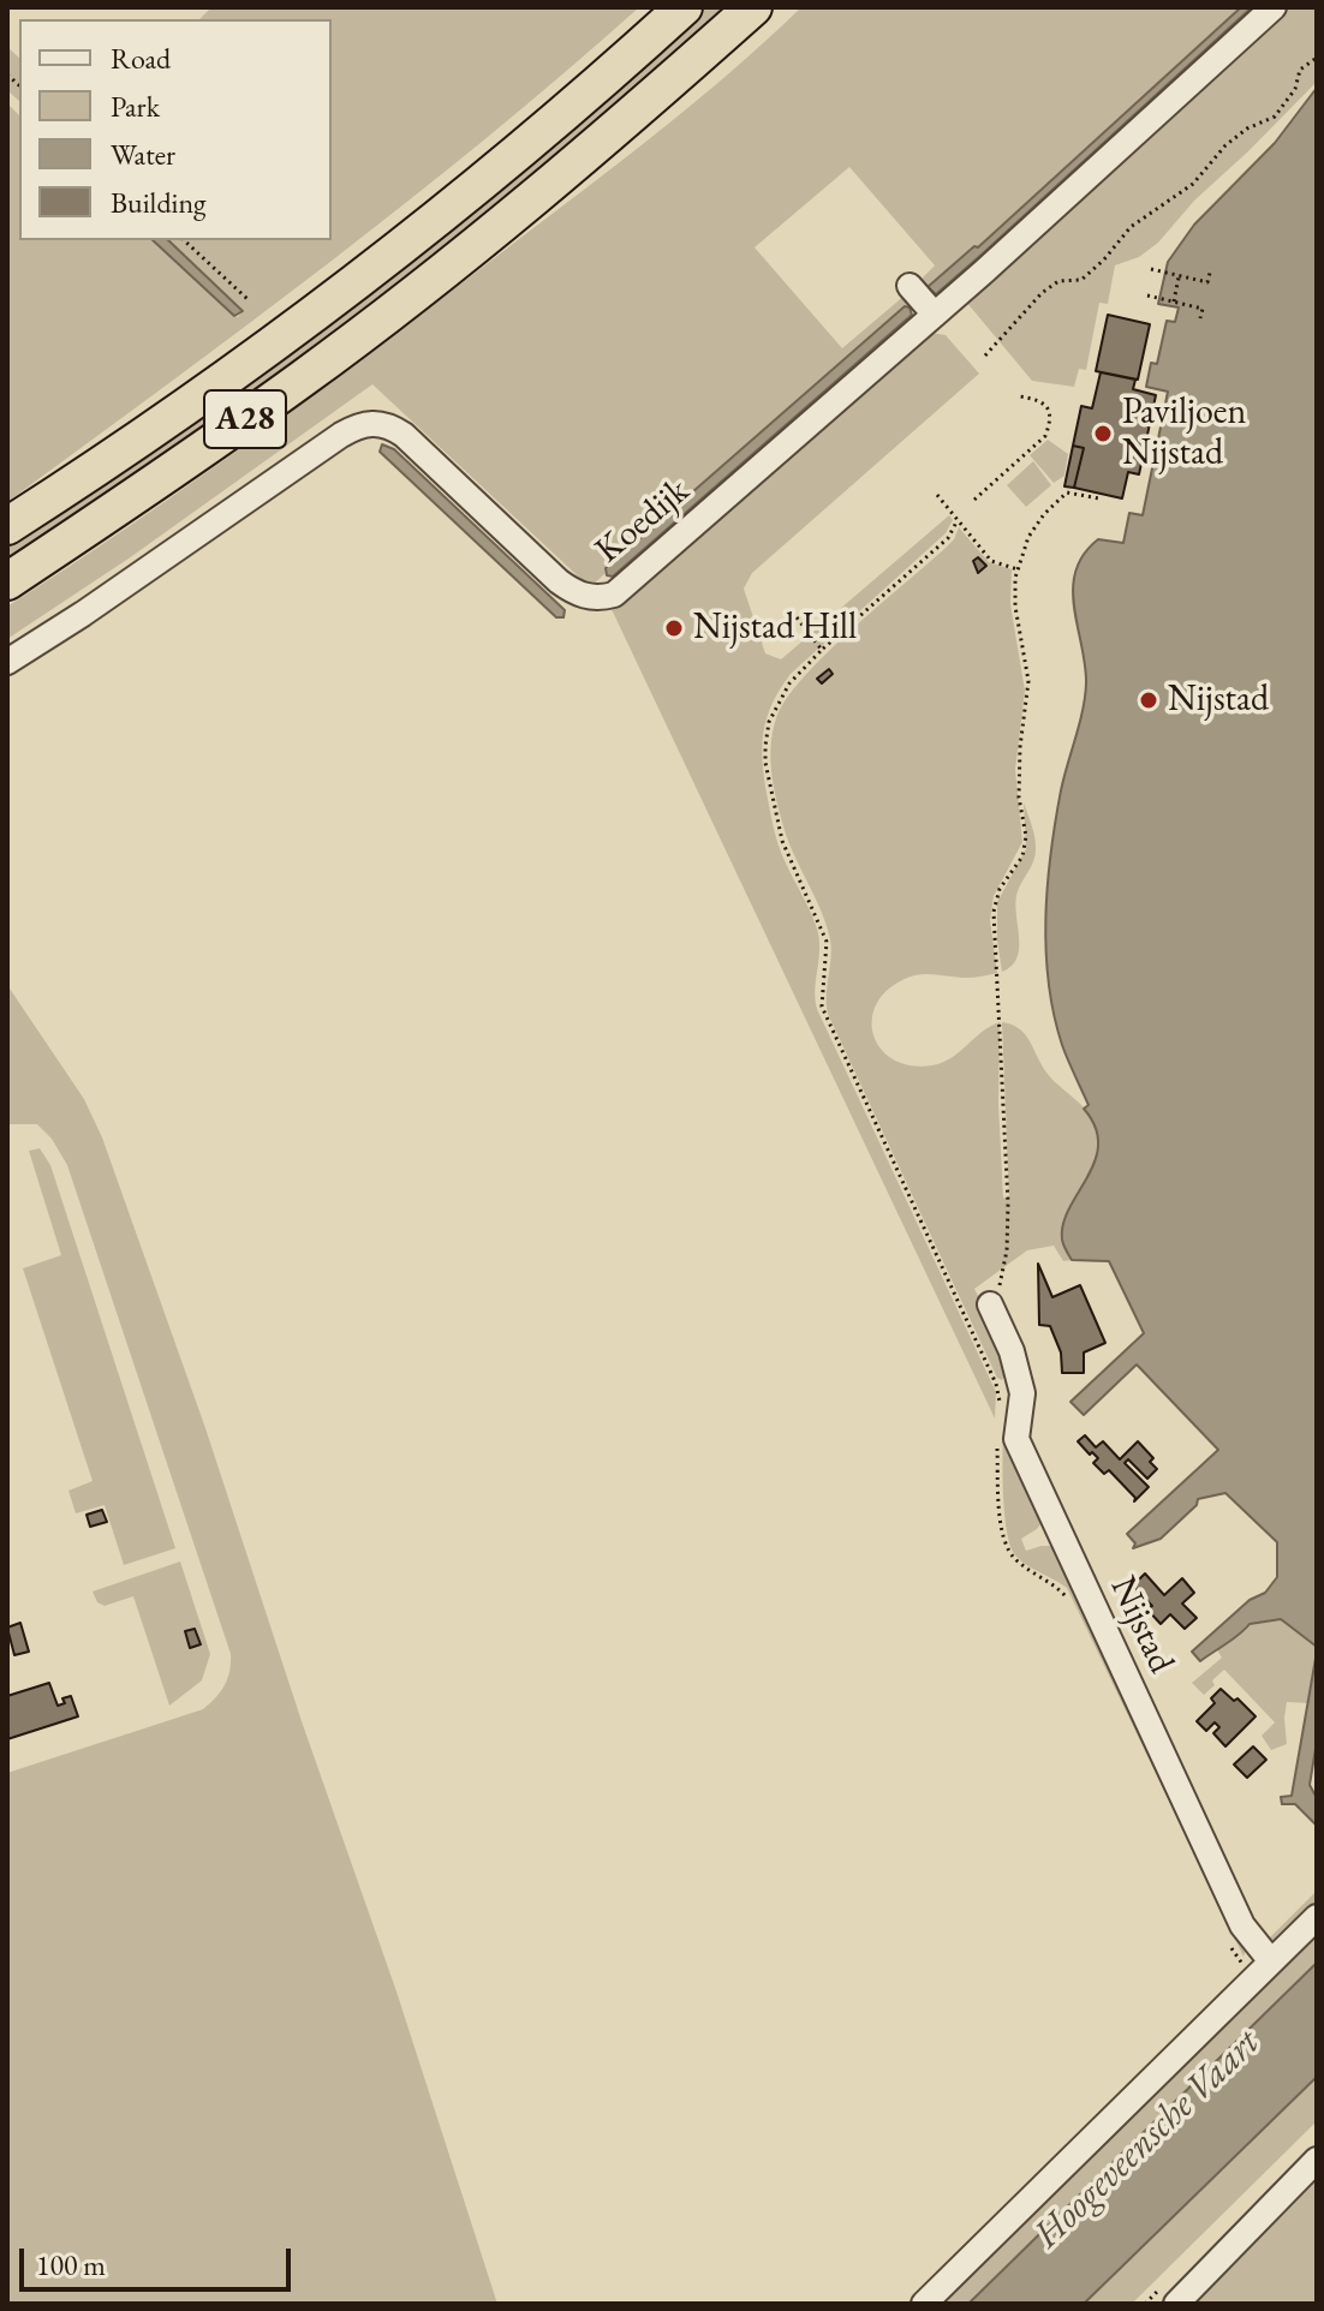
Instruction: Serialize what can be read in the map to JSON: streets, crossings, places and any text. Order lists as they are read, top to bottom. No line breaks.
{"streets":{"highway":["A28"],"street":["Koedijk","Nijstad"]},"water":["Hoogeveensche Vaart"],"places":["Paviljoen Nijstad","Nijstad Hill","Nijstad"],"legend":["Road","Park","Water","Building"],"scale_bar":"100 m"}
